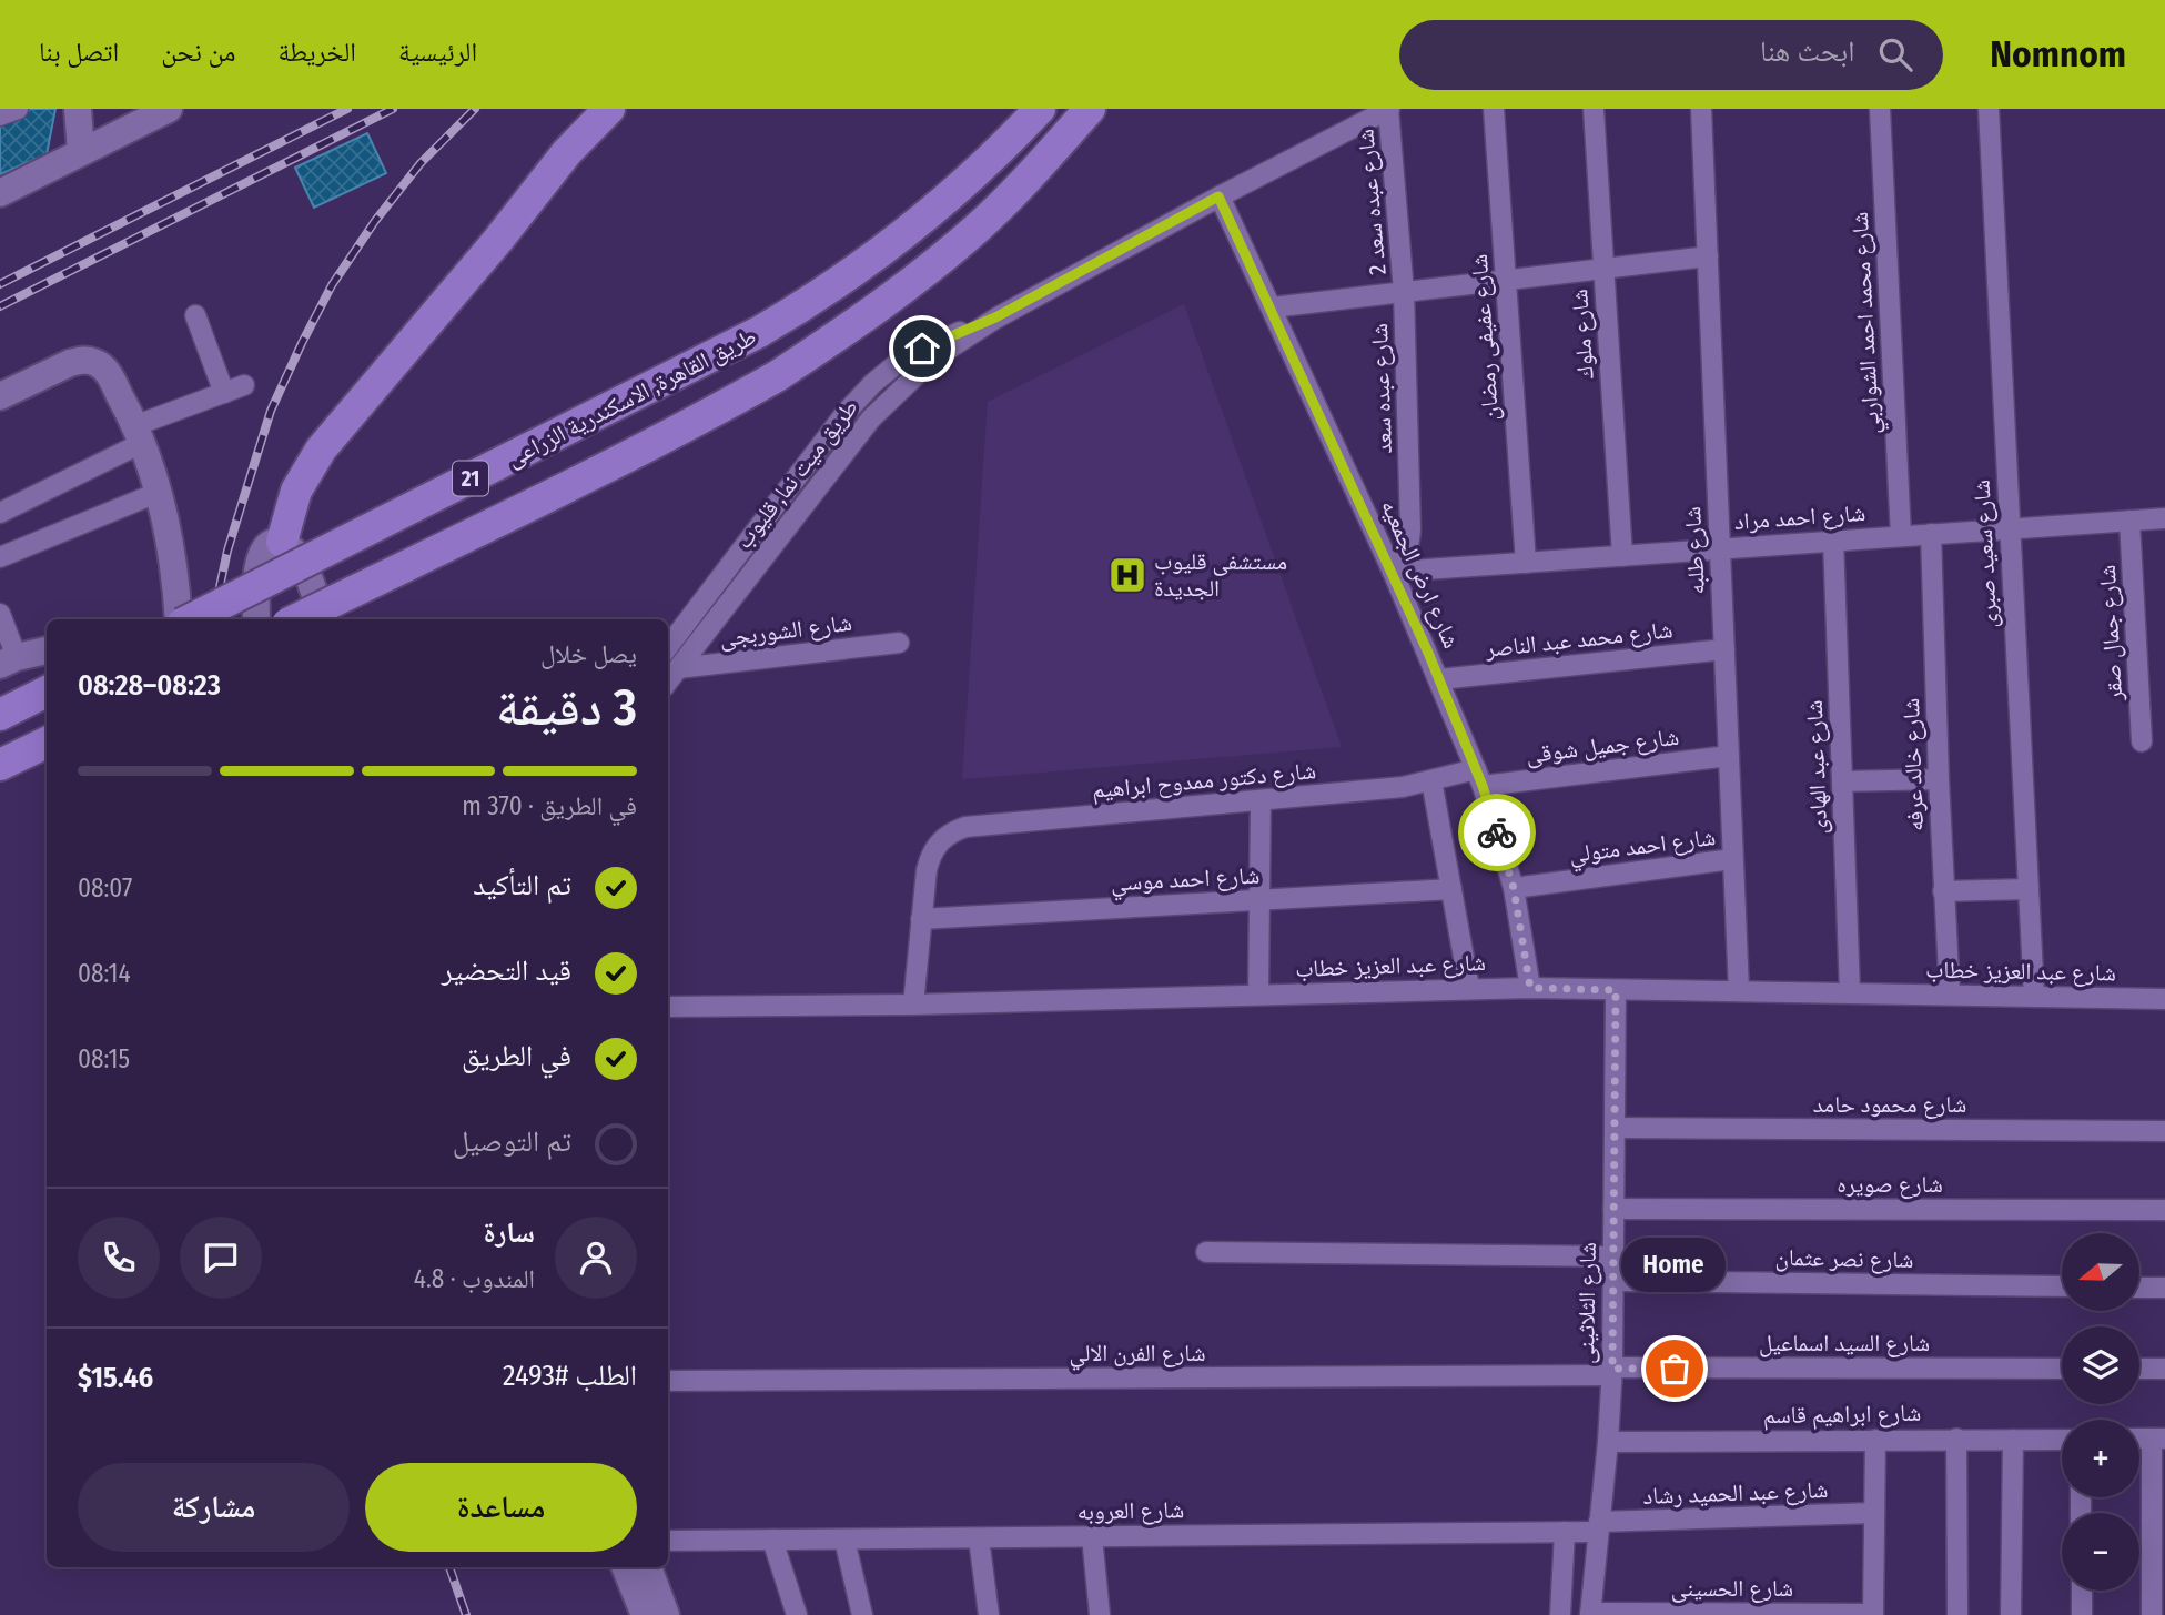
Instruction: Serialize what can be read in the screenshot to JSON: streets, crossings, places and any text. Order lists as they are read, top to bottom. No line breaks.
{"streets":{"highway":["طريق القاهرة, الاسكندرية الزراعى","21"],"street":["شارع عبده سعد 2","شارع محمد احمد الشواربي","شارع ملوك","شارع عفيفى رمضان","شارع عبده سعد","طريق ميت نما, قليوب","شارع احمد مراد","شارع طلبه","شارع سعيد صبرى","شارع ارض الجمعيه","شارع الشوربجى","شارع جمال صقر","شارع محمد عبد الناصر","شارع جميل شوقى","شارع خالد عرفه","شارع عبد الهادى","شارع دكتور ممدوح ابراهيم","شارع احمد متولي","شارع احمد موسي","شارع عبد العزيز خطاب","شارع محمود حامد","شارع صويره","شارع نصر عثمان","شارع الثلاثينى","شارع السيد اسماعيل","شارع الفرن الالي","شارع ابراهيم قاسم","شارع عبد الحميد رشاد","شارع العروبه","شارع الحسينى"]},"crossings":[["شارع عبده سعد 2","شارع عبده سعد"],["شارع عبده سعد 2","طريق ميت نما, قليوب"],["شارع محمد احمد الشواربي","شارع احمد مراد"],["شارع ملوك","شارع احمد مراد"],["شارع عفيفى رمضان","شارع احمد مراد"],["شارع عبده سعد","شارع احمد مراد"],["شارع عبده سعد","شارع ارض الجمعيه"],["طريق ميت نما, قليوب","شارع ارض الجمعيه"],["طريق ميت نما, قليوب","شارع الشوربجى"],["شارع احمد مراد","شارع طلبه"],["شارع احمد مراد","شارع سعيد صبرى"],["شارع احمد مراد","شارع ارض الجمعيه"],["شارع احمد مراد","شارع جمال صقر"],["شارع احمد مراد","شارع خالد عرفه"],["شارع احمد مراد","شارع عبد الهادى"],["شارع طلبه","شارع محمد عبد الناصر"],["شارع طلبه","شارع جميل شوقى"],["شارع طلبه","شارع احمد متولي"],["شارع طلبه","شارع عبد العزيز خطاب"],["شارع سعيد صبرى","شارع عبد العزيز خطاب"],["شارع ارض الجمعيه","شارع محمد عبد الناصر"],["شارع ارض الجمعيه","شارع جميل شوقى"],["شارع ارض الجمعيه","شارع دكتور ممدوح ابراهيم"],["شارع ارض الجمعيه","شارع احمد متولي"],["شارع ارض الجمعيه","شارع عبد العزيز خطاب"],["شارع جميل شوقى","شارع دكتور ممدوح ابراهيم"],["شارع خالد عرفه","شارع عبد العزيز خطاب"],["شارع عبد الهادى","شارع عبد العزيز خطاب"],["شارع دكتور ممدوح ابراهيم","شارع احمد موسي"],["شارع عبد العزيز خطاب","شارع الثلاثينى"],["شارع محمود حامد","شارع الثلاثينى"],["شارع صويره","شارع الثلاثينى"],["شارع نصر عثمان","شارع الثلاثينى"],["شارع الثلاثينى","شارع السيد اسماعيل"],["شارع الثلاثينى","شارع الفرن الالي"],["شارع الثلاثينى","شارع ابراهيم قاسم"],["شارع الثلاثينى","شارع عبد الحميد رشاد"],["شارع الثلاثينى","شارع العروبه"],["شارع الثلاثينى","شارع الحسينى"],["شارع السيد اسماعيل","شارع الفرن الالي"],["شارع عبد الحميد رشاد","شارع العروبه"]],"places":{"hospital":["مستشفى قليوب الجديدة"],"other":["Home"]},"north":"left","page":{"header":"Nomnom","search":"ابحث هنا","nav":["الرئيسية","الخريطة","من نحن","اتصل بنا"],"heading":["3 دقيقة","يصل خلال","08:23–08:28"],"panel":["سارة","المندوب · 4.8","الطلب #2493","$15.46"],"bar":"في الطريق · 370 m","list":[["تم التأكيد","08:07"],["قيد التحضير","08:14"],["في الطريق","08:15"],"تم التوصيل"],"map_buttons":["+","−"],"bubble":"Home","buttons":["مساعدة","مشاركة"]}}
